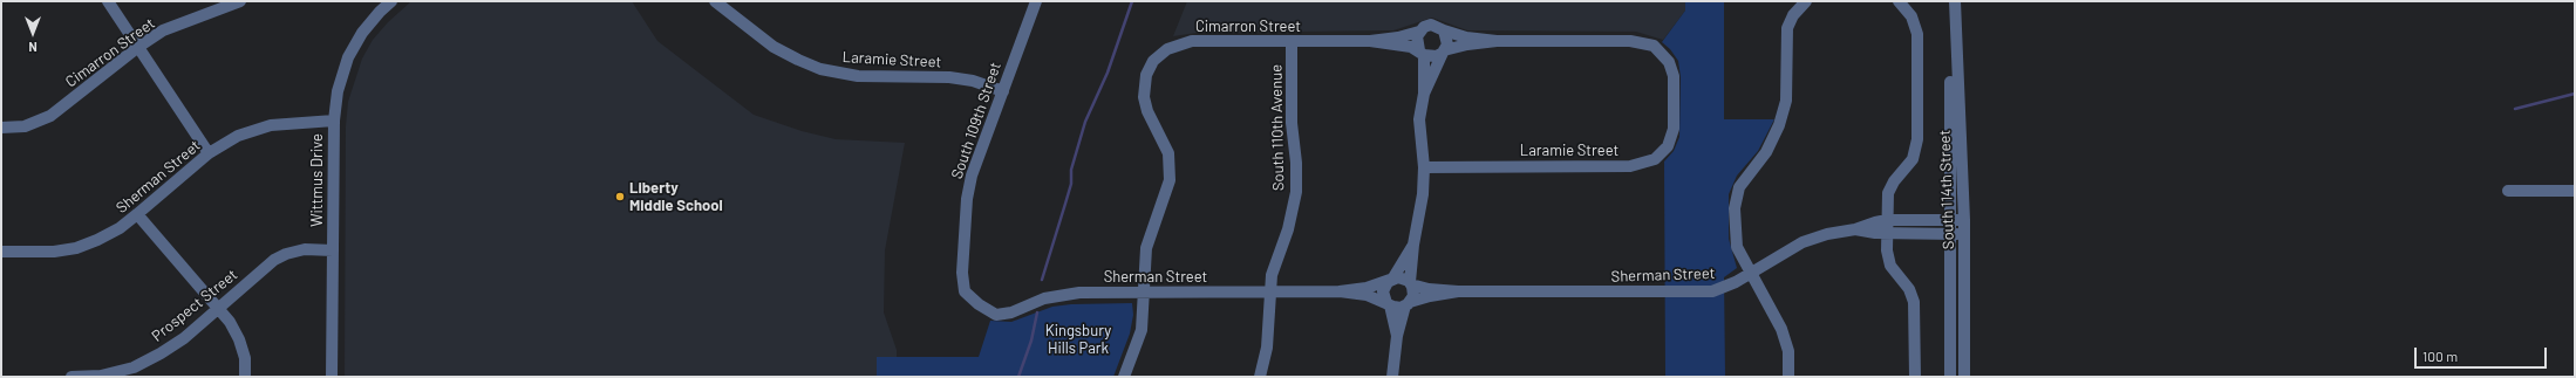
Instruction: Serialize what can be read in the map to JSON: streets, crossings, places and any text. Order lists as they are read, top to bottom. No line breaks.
{"streets":{"street":["Cimarron Street","Laramie Street","South 109th Street","South 110th Avenue","Sherman Street","Wittmus Drive","South 114th Street","Prospect Street"]},"crossings":[["Cimarron Street","South 110th Avenue"],["Cimarron Street","Sherman Street"],["Laramie Street","South 109th Street"],["South 109th Street","Sherman Street"],["South 110th Avenue","Sherman Street"],["Sherman Street","Wittmus Drive"],["Sherman Street","South 114th Street"],["Wittmus Drive","Prospect Street"]],"parks":["Kingsbury Hills Park"],"places":["Liberty Middle School"],"scale_bar":"100 m","north":"bottom"}
